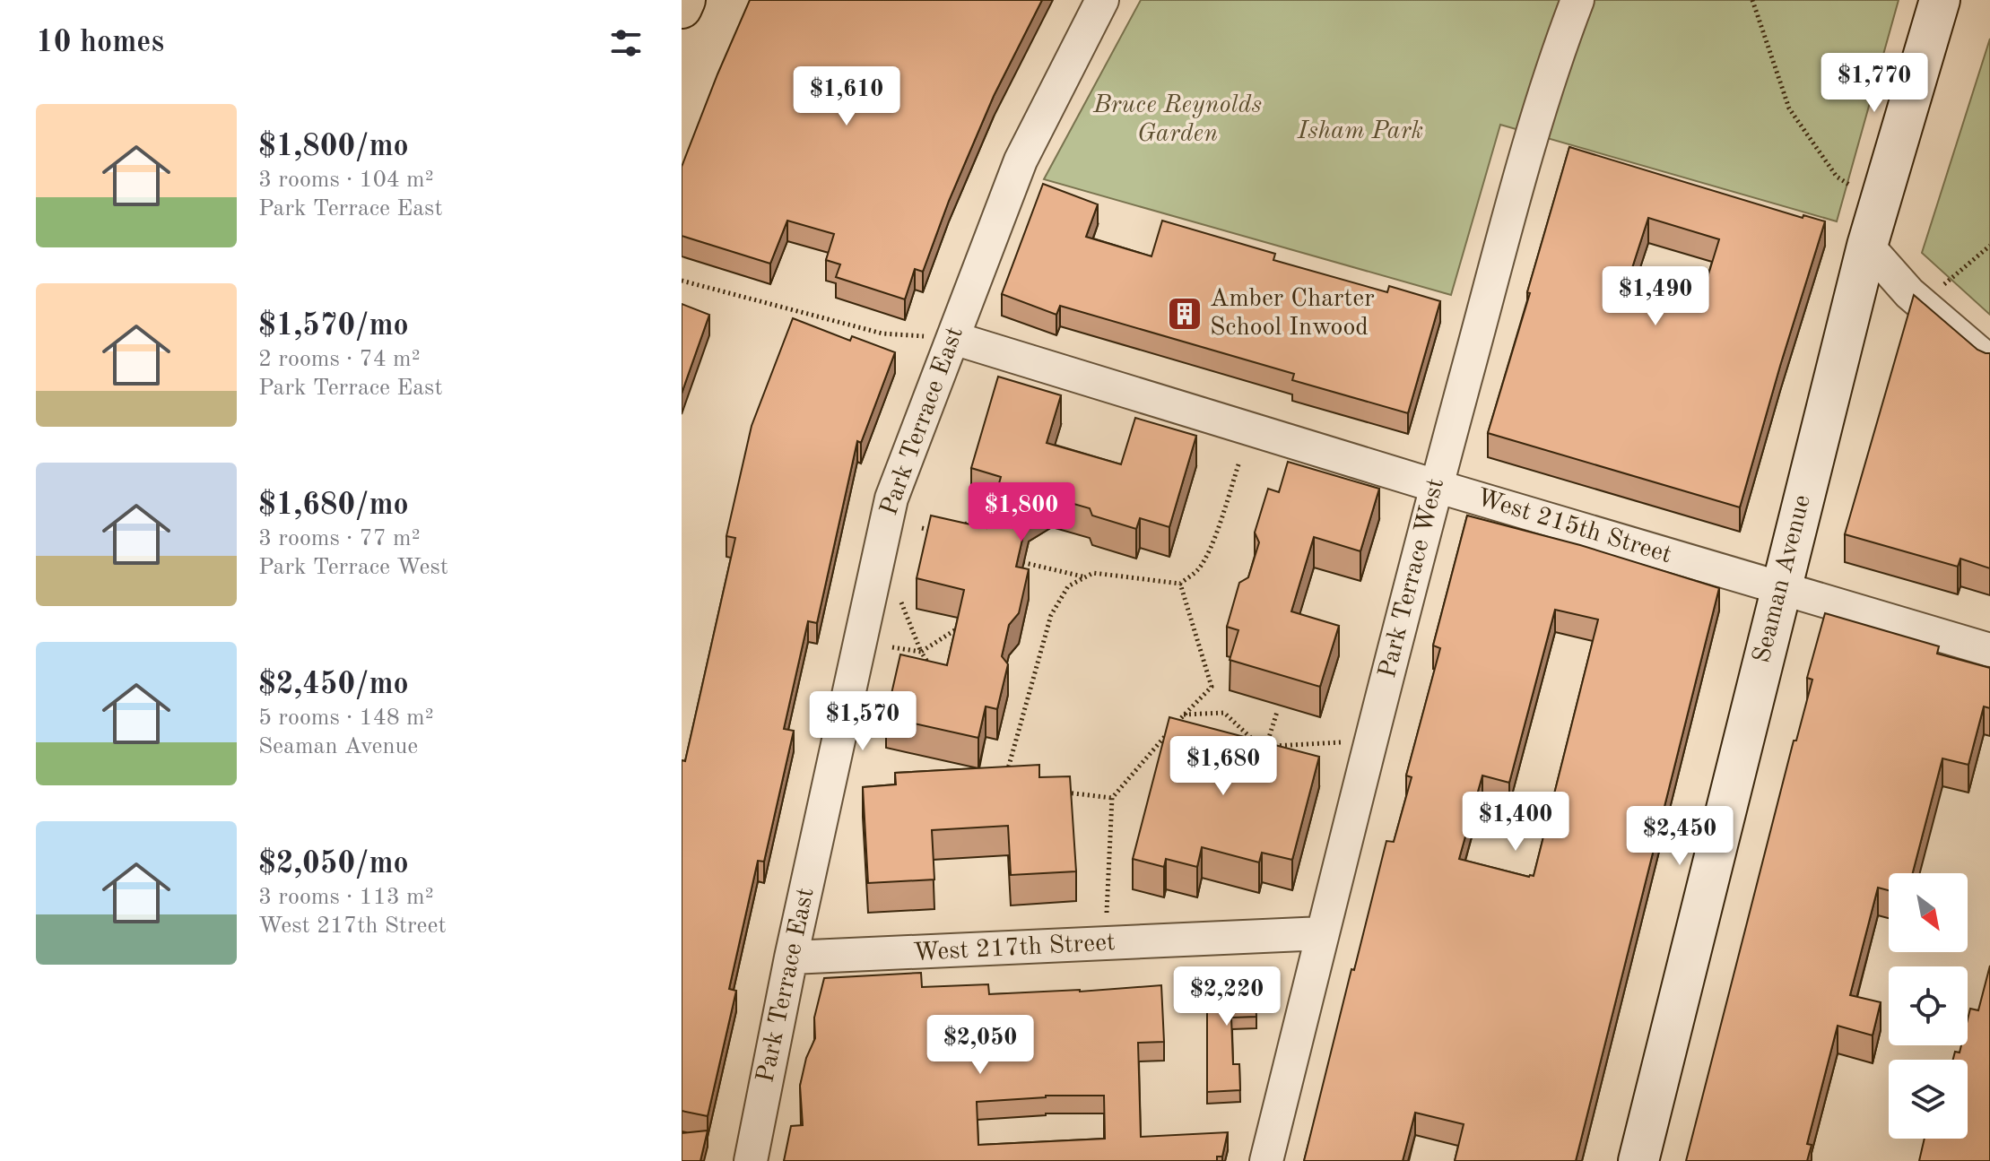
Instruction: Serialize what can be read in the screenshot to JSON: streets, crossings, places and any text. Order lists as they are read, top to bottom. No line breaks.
{"streets":{"street":["Park Terrace East","West 215th Street","Park Terrace West","Seaman Avenue","West 217th Street"]},"crossings":[["Park Terrace East","West 215th Street"],["Park Terrace East","West 217th Street"],["West 215th Street","Park Terrace West"],["West 215th Street","Seaman Avenue"],["Park Terrace West","West 217th Street"]],"parks":["Bruce Reynolds Garden","Isham Park"],"places":{"building":["Amber Charter School Inwood"]},"north":"bottom right","page":{"heading":"10 homes","price":["$1,770","$1,610","$1,490","$1,800","$1,570","$1,680","$1,400","$2,450","$2,220","$2,050"],"list":[{"name":"$1,800/mo","note":"3 rooms · 104 m² · Park Terrace East"},{"name":"$1,570/mo","note":"2 rooms · 74 m² · Park Terrace East"},{"name":"$1,680/mo","note":"3 rooms · 77 m² · Park Terrace West"},{"name":"$2,450/mo","note":"5 rooms · 148 m² · Seaman Avenue"},{"name":"$2,050/mo","note":"3 rooms · 113 m² · West 217th Street"}]}}
